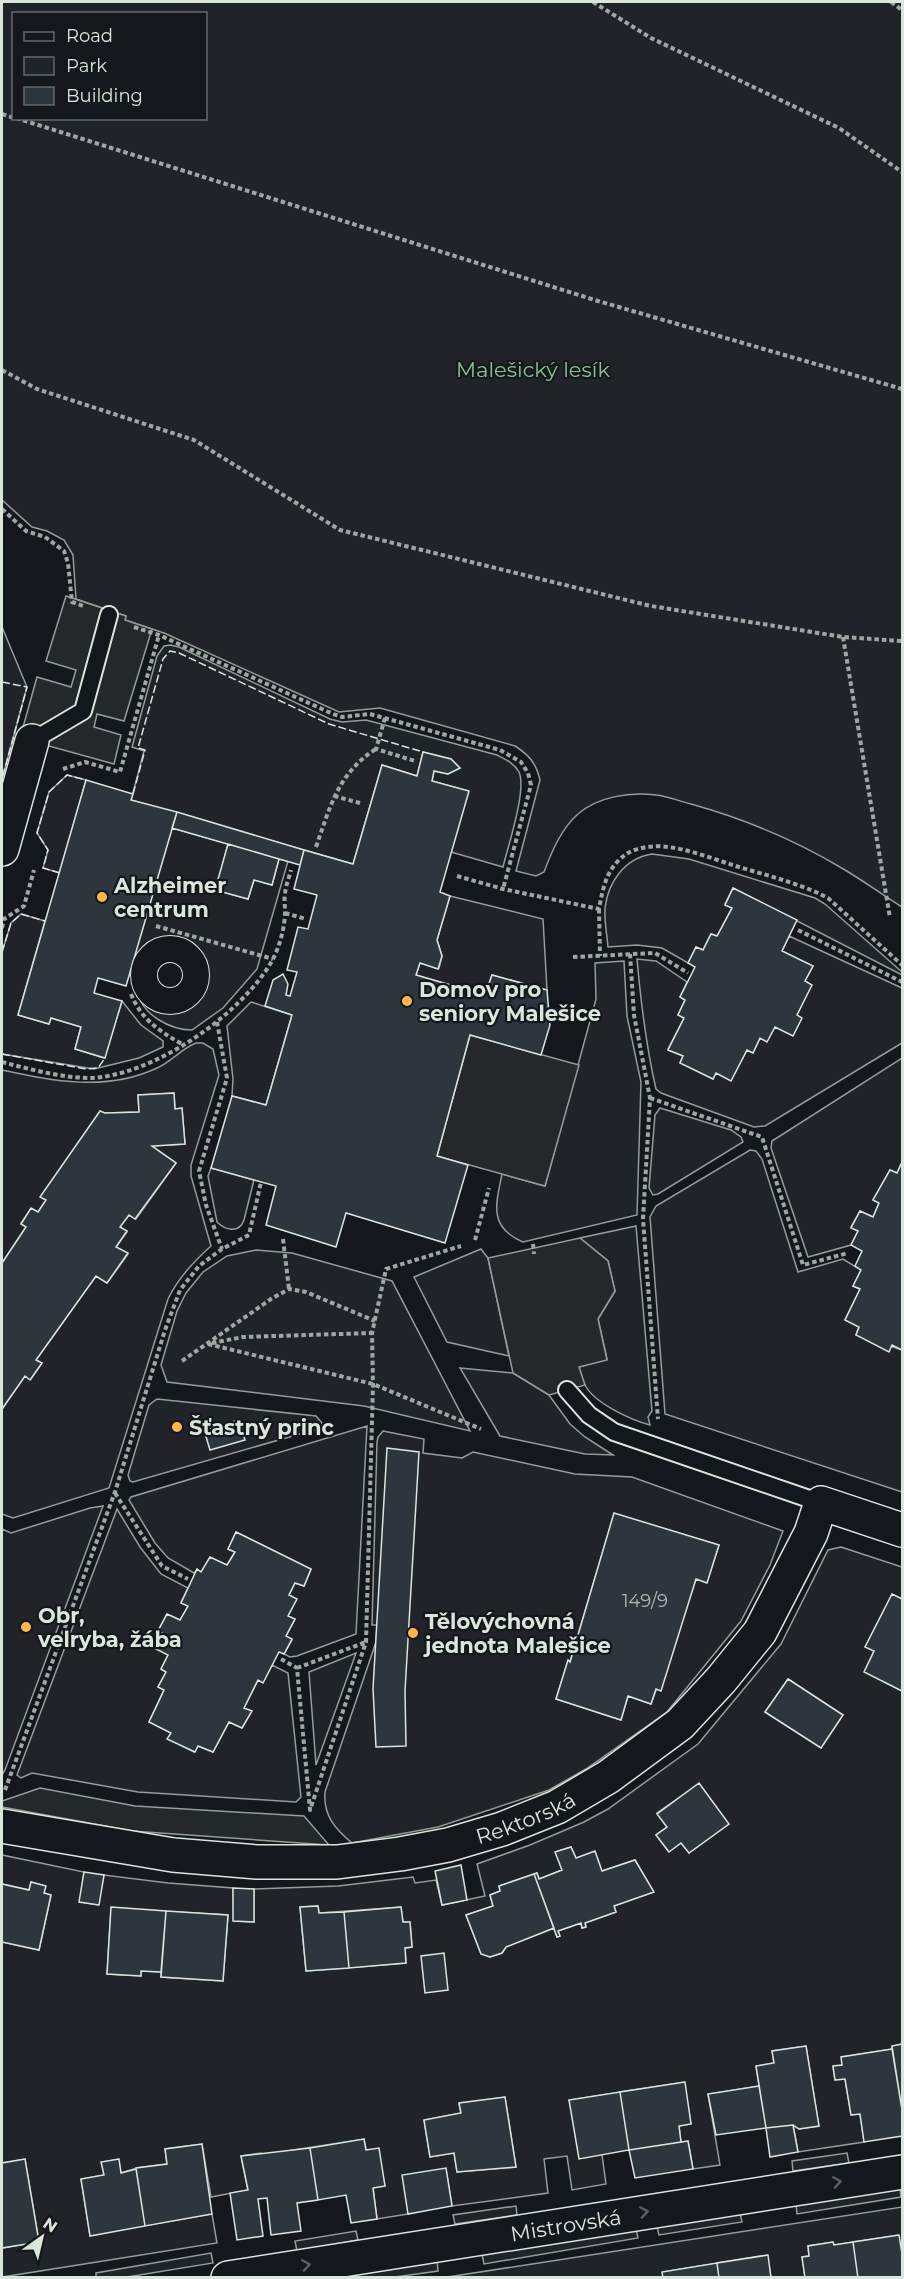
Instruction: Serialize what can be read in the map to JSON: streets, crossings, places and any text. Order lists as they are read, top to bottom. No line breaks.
{"streets":{"street":["Rektorská","Mistrovská"]},"one_way":["Mistrovská"],"parks":["Malešický lesík"],"places":["Alzheimer centrum","Domov pro seniory Malešice","Šťastný princ","Obr, velryba, žába","Tělovýchovná jednota Malešice"],"house_numbers":["149/9"],"legend":["Road","Park","Building"],"north":"top right"}
